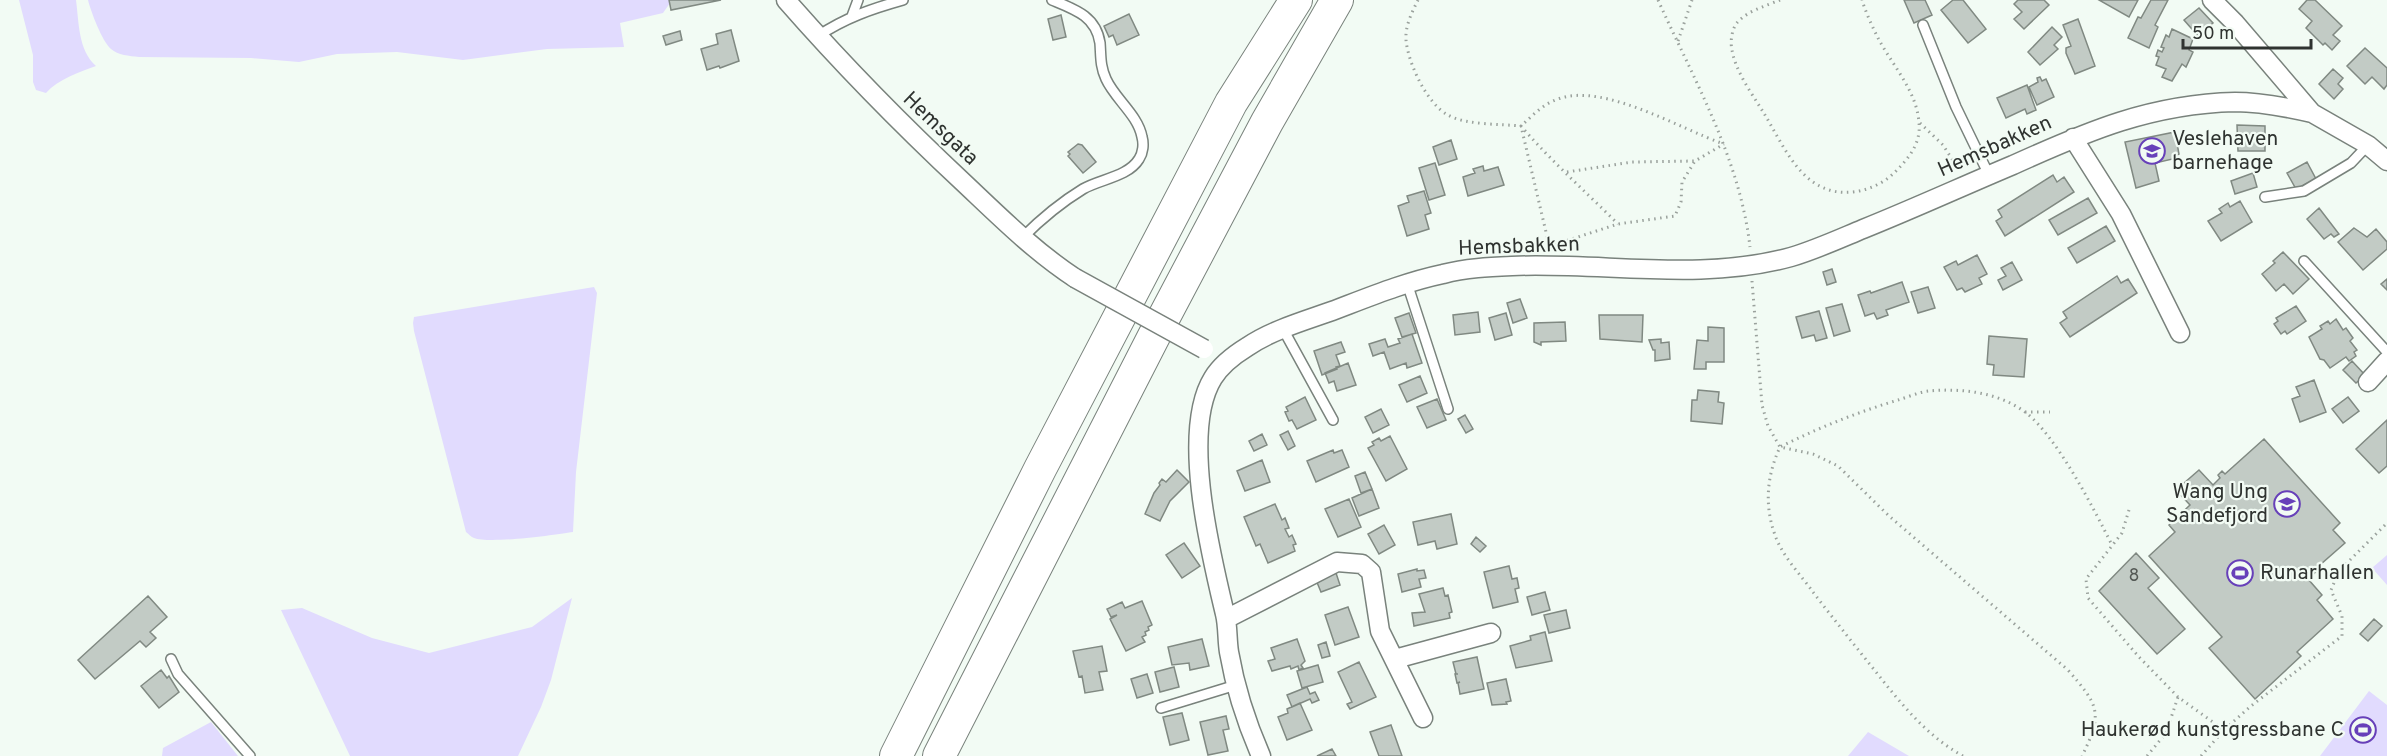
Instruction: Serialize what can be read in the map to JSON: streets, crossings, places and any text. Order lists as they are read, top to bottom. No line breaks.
{"streets":{"street":["Hemsgata","Hemsbakken"]},"crossings":[["Hemsgata","Hemsbakken"]],"places":{"school or university":["Veslehaven barnehage","Wang Ung Sandefjord"],"sports":["Runarhallen","Haukerød kunstgressbane C"]},"house_numbers":["8"],"scale_bar":"50 m"}
